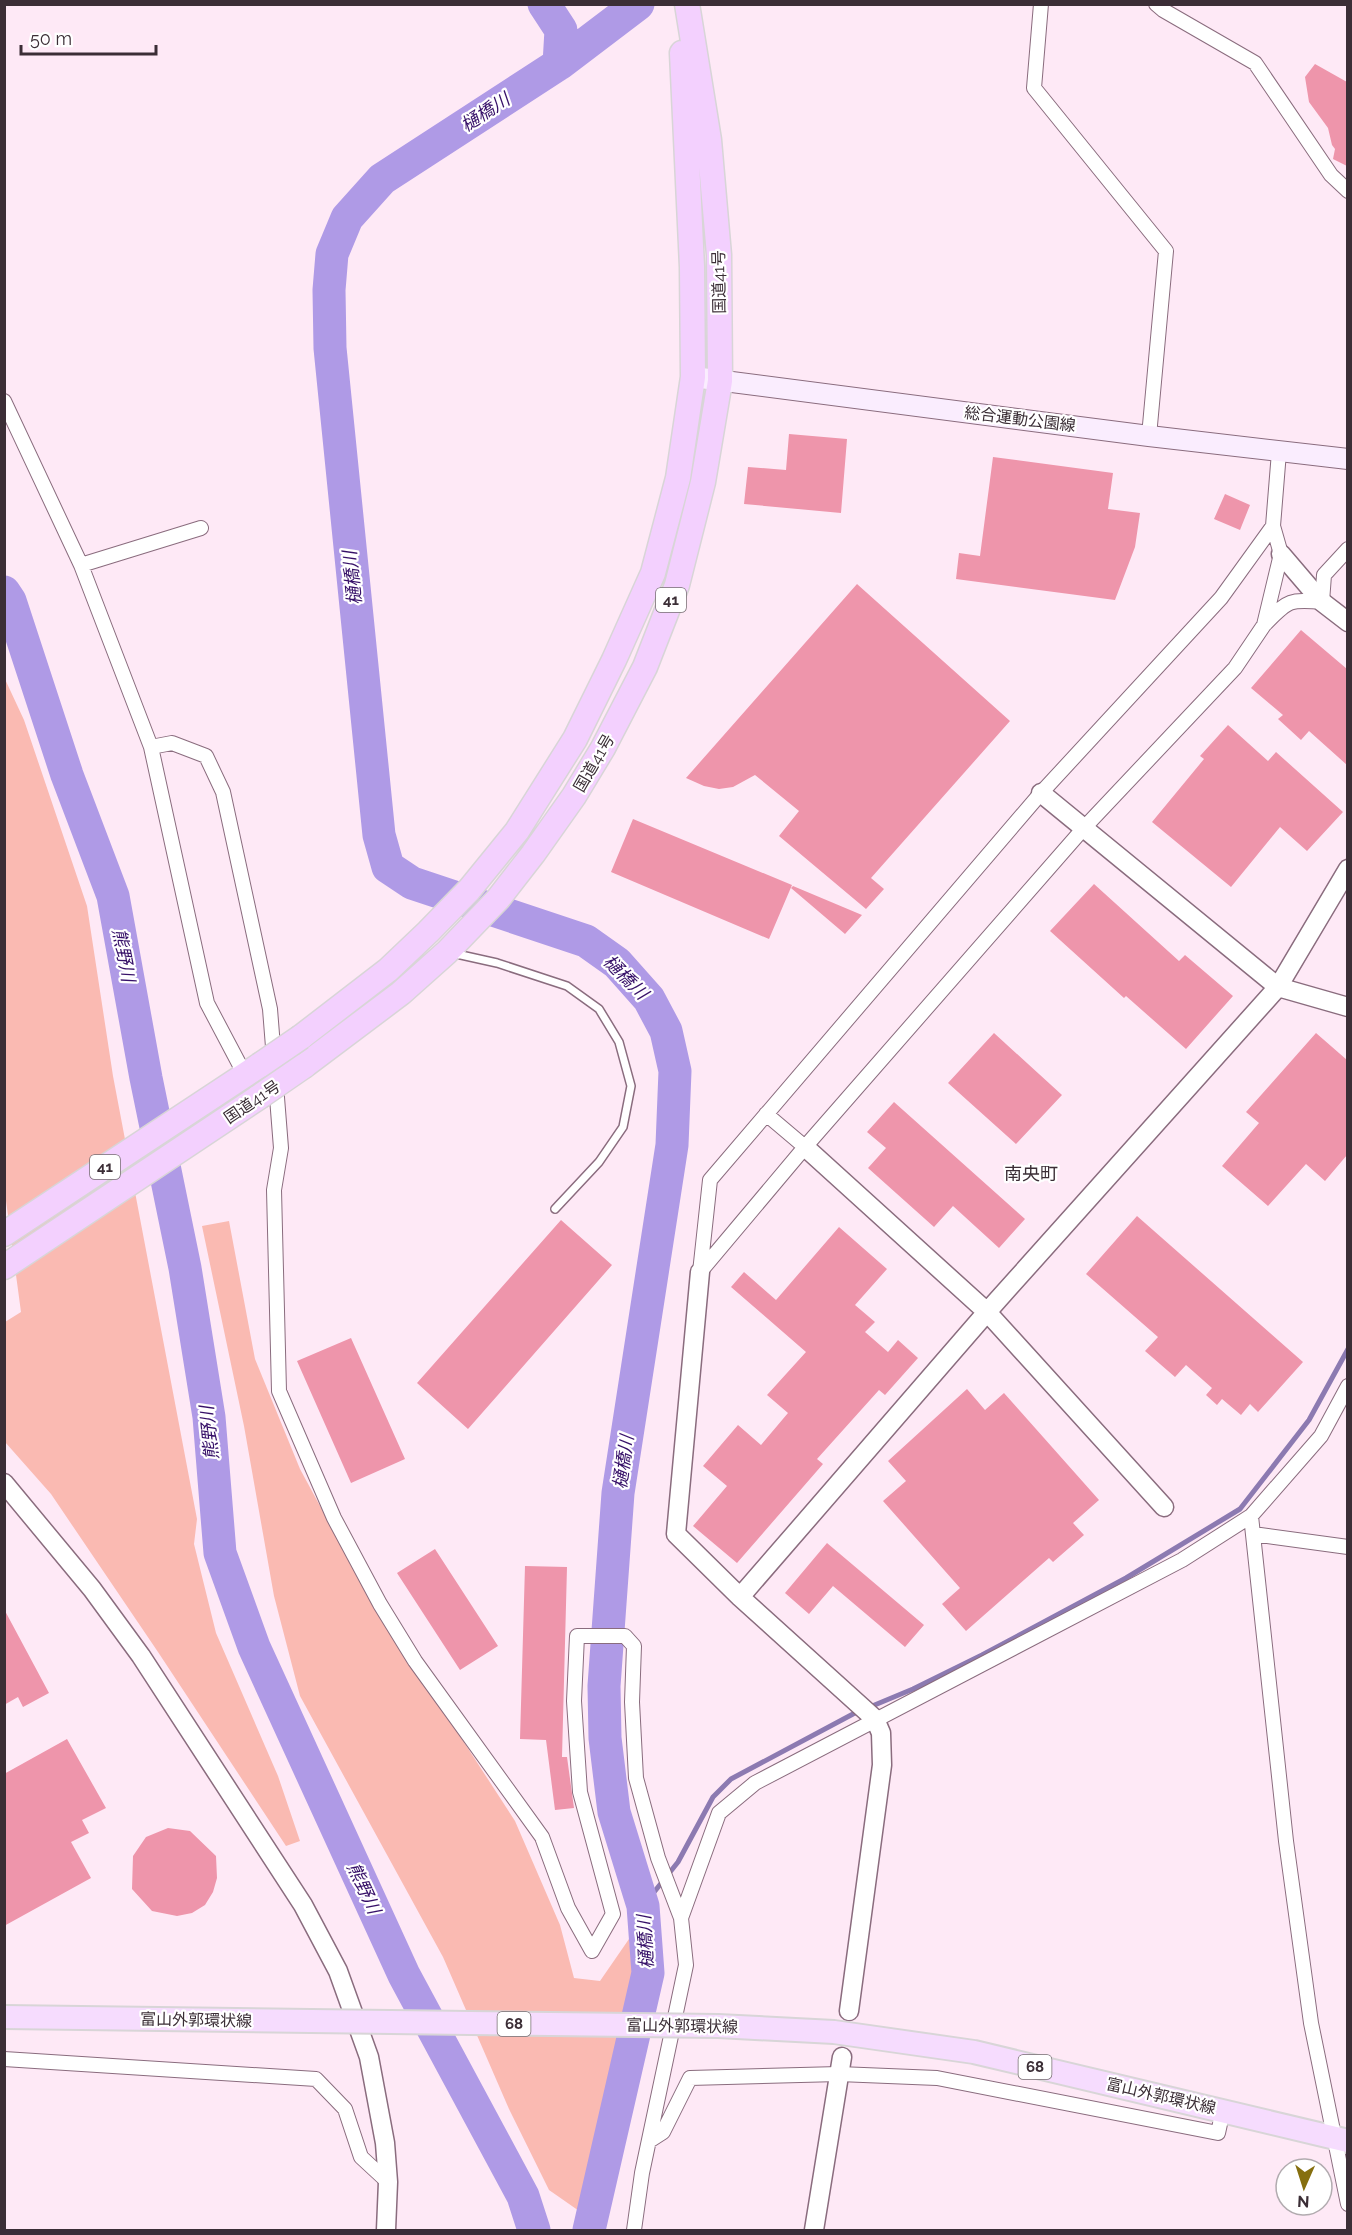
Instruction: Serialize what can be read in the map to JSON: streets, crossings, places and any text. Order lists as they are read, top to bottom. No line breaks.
{"streets":{"highway":["国道41号","41"],"main road":["総合運動公園線","富山外郭環状線","68"]},"crossings":[["国道41号","総合運動公園線"]],"districts":["南央町"],"water":["樋橋川","熊野川"],"scale_bar":"50 m","north":"bottom"}
